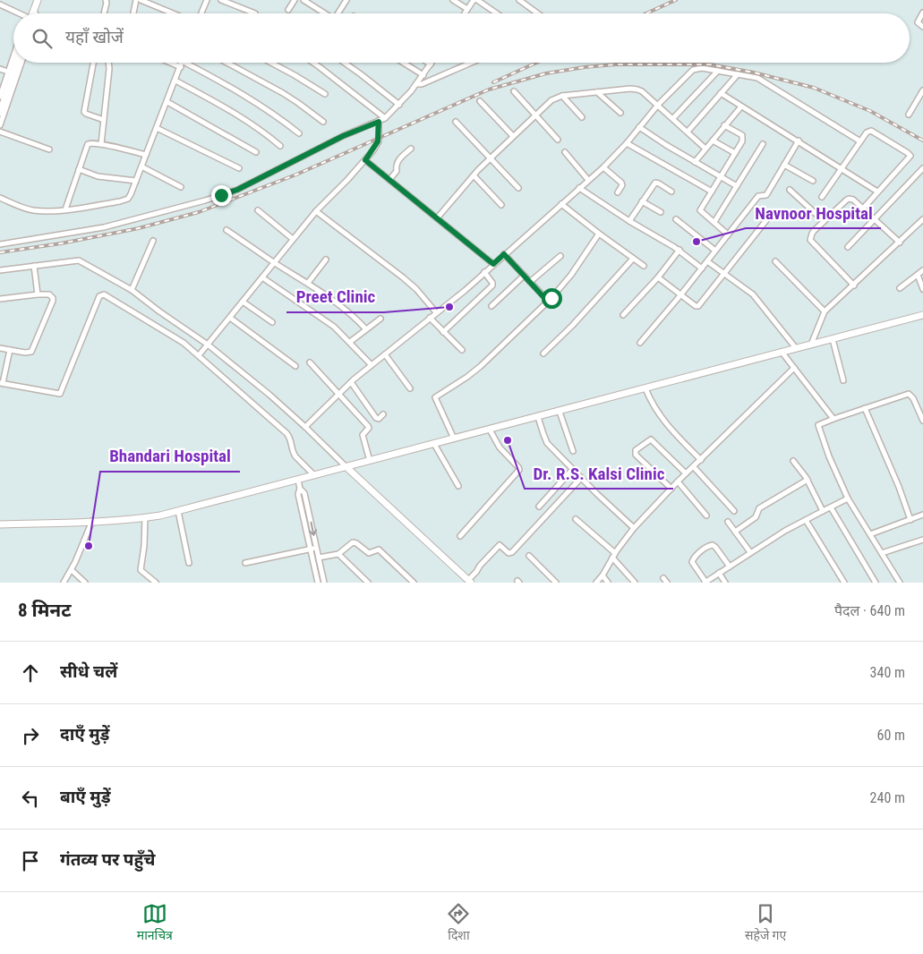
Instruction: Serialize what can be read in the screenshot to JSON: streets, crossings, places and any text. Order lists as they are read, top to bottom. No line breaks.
{"places":["Navnoor Hospital","Preet Clinic","Dr. R.S. Kalsi Clinic","Bhandari Hospital"],"page":{"search":"यहाँ खोजें","heading":["8 मिनट","पैदल · 640 m"],"list":[["सीधे चलें","340 m"],["दाएँ मुड़ें","60 m"],["बाएँ मुड़ें","240 m"],"गंतव्य पर पहुँचे"],"nav":["मानचित्र","दिशा","सहेजे गए"]}}
